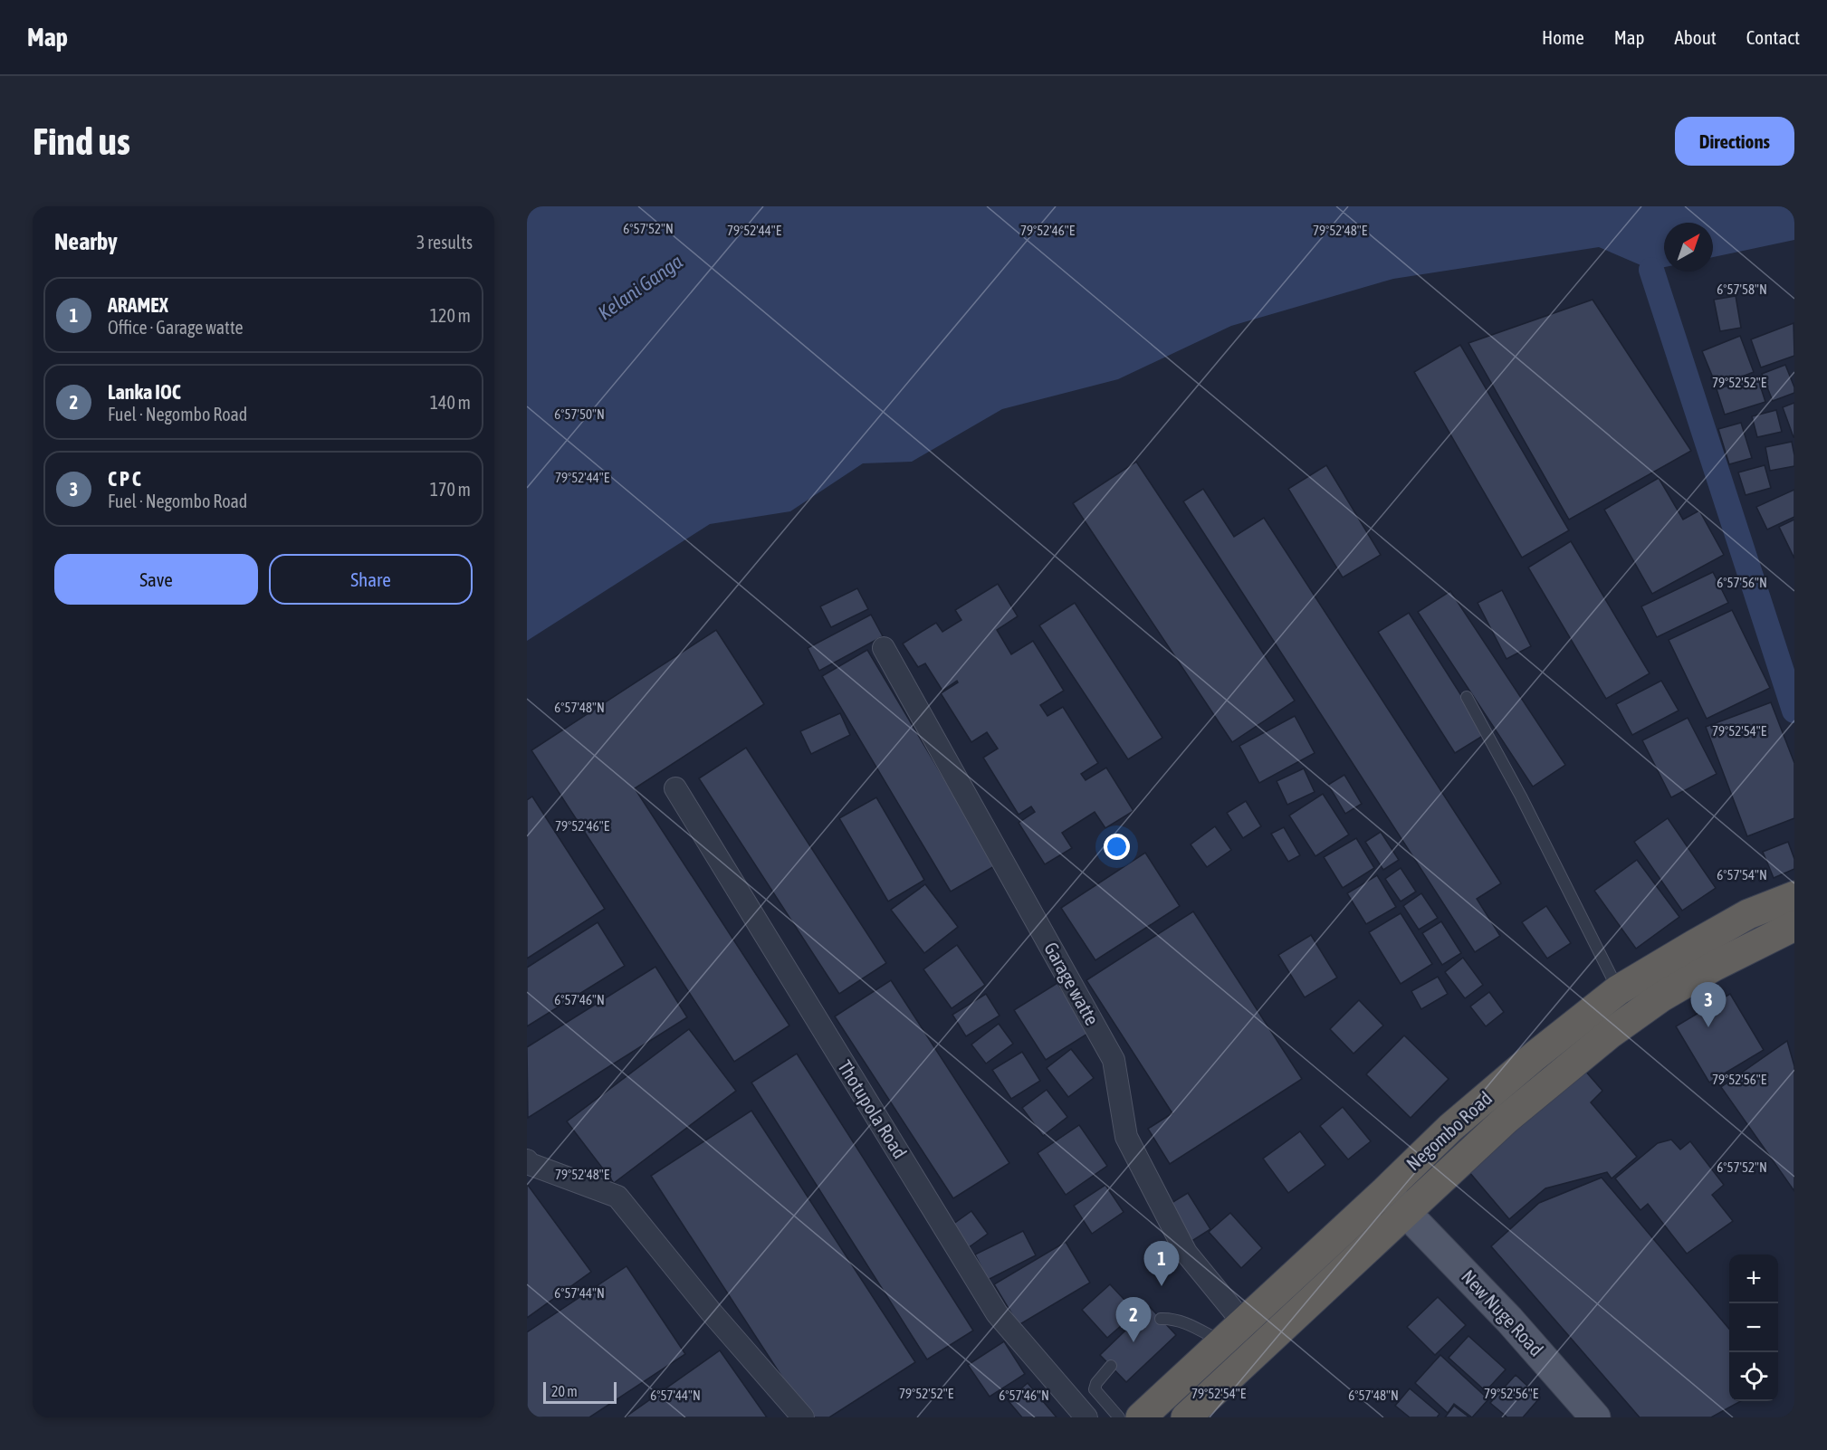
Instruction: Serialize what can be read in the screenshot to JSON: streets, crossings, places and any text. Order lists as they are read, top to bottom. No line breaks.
{"streets":{"highway":["Negombo Road"],"main road":["New Nuge Road"],"street":["Garage watte","Thotupola Road"]},"crossings":[["Garage watte","Negombo Road"],["Negombo Road","New Nuge Road"]],"water":["Kelani Ganga"],"scale_bar":"20 m","north":"top right","page":{"header":"Map","nav":["Home","Map","About","Contact"],"buttons":["Directions",["Save","Share"]],"title":"Find us","heading":["Nearby","3 results"],"list":[{"mark":"1","name":"ARAMEX","note":"Office · Garage watte","value":"120 m"},{"mark":"2","name":"Lanka IOC","note":"Fuel · Negombo Road","value":"140 m"},{"mark":"3","name":"C P C","note":"Fuel · Negombo Road","value":"170 m"}],"pins":["3","1","2"],"map_buttons":["+","−"],"scale":"20 m"},"coordinates":["6°57'52\"N","79°52'44\"E","79°52'46\"E","79°52'48\"E","6°57'58\"N","79°52'52\"E","6°57'50\"N","6°57'56\"N","6°57'48\"N","79°52'54\"E","6°57'54\"N","6°57'46\"N","79°52'56\"E","6°57'44\"N"]}
